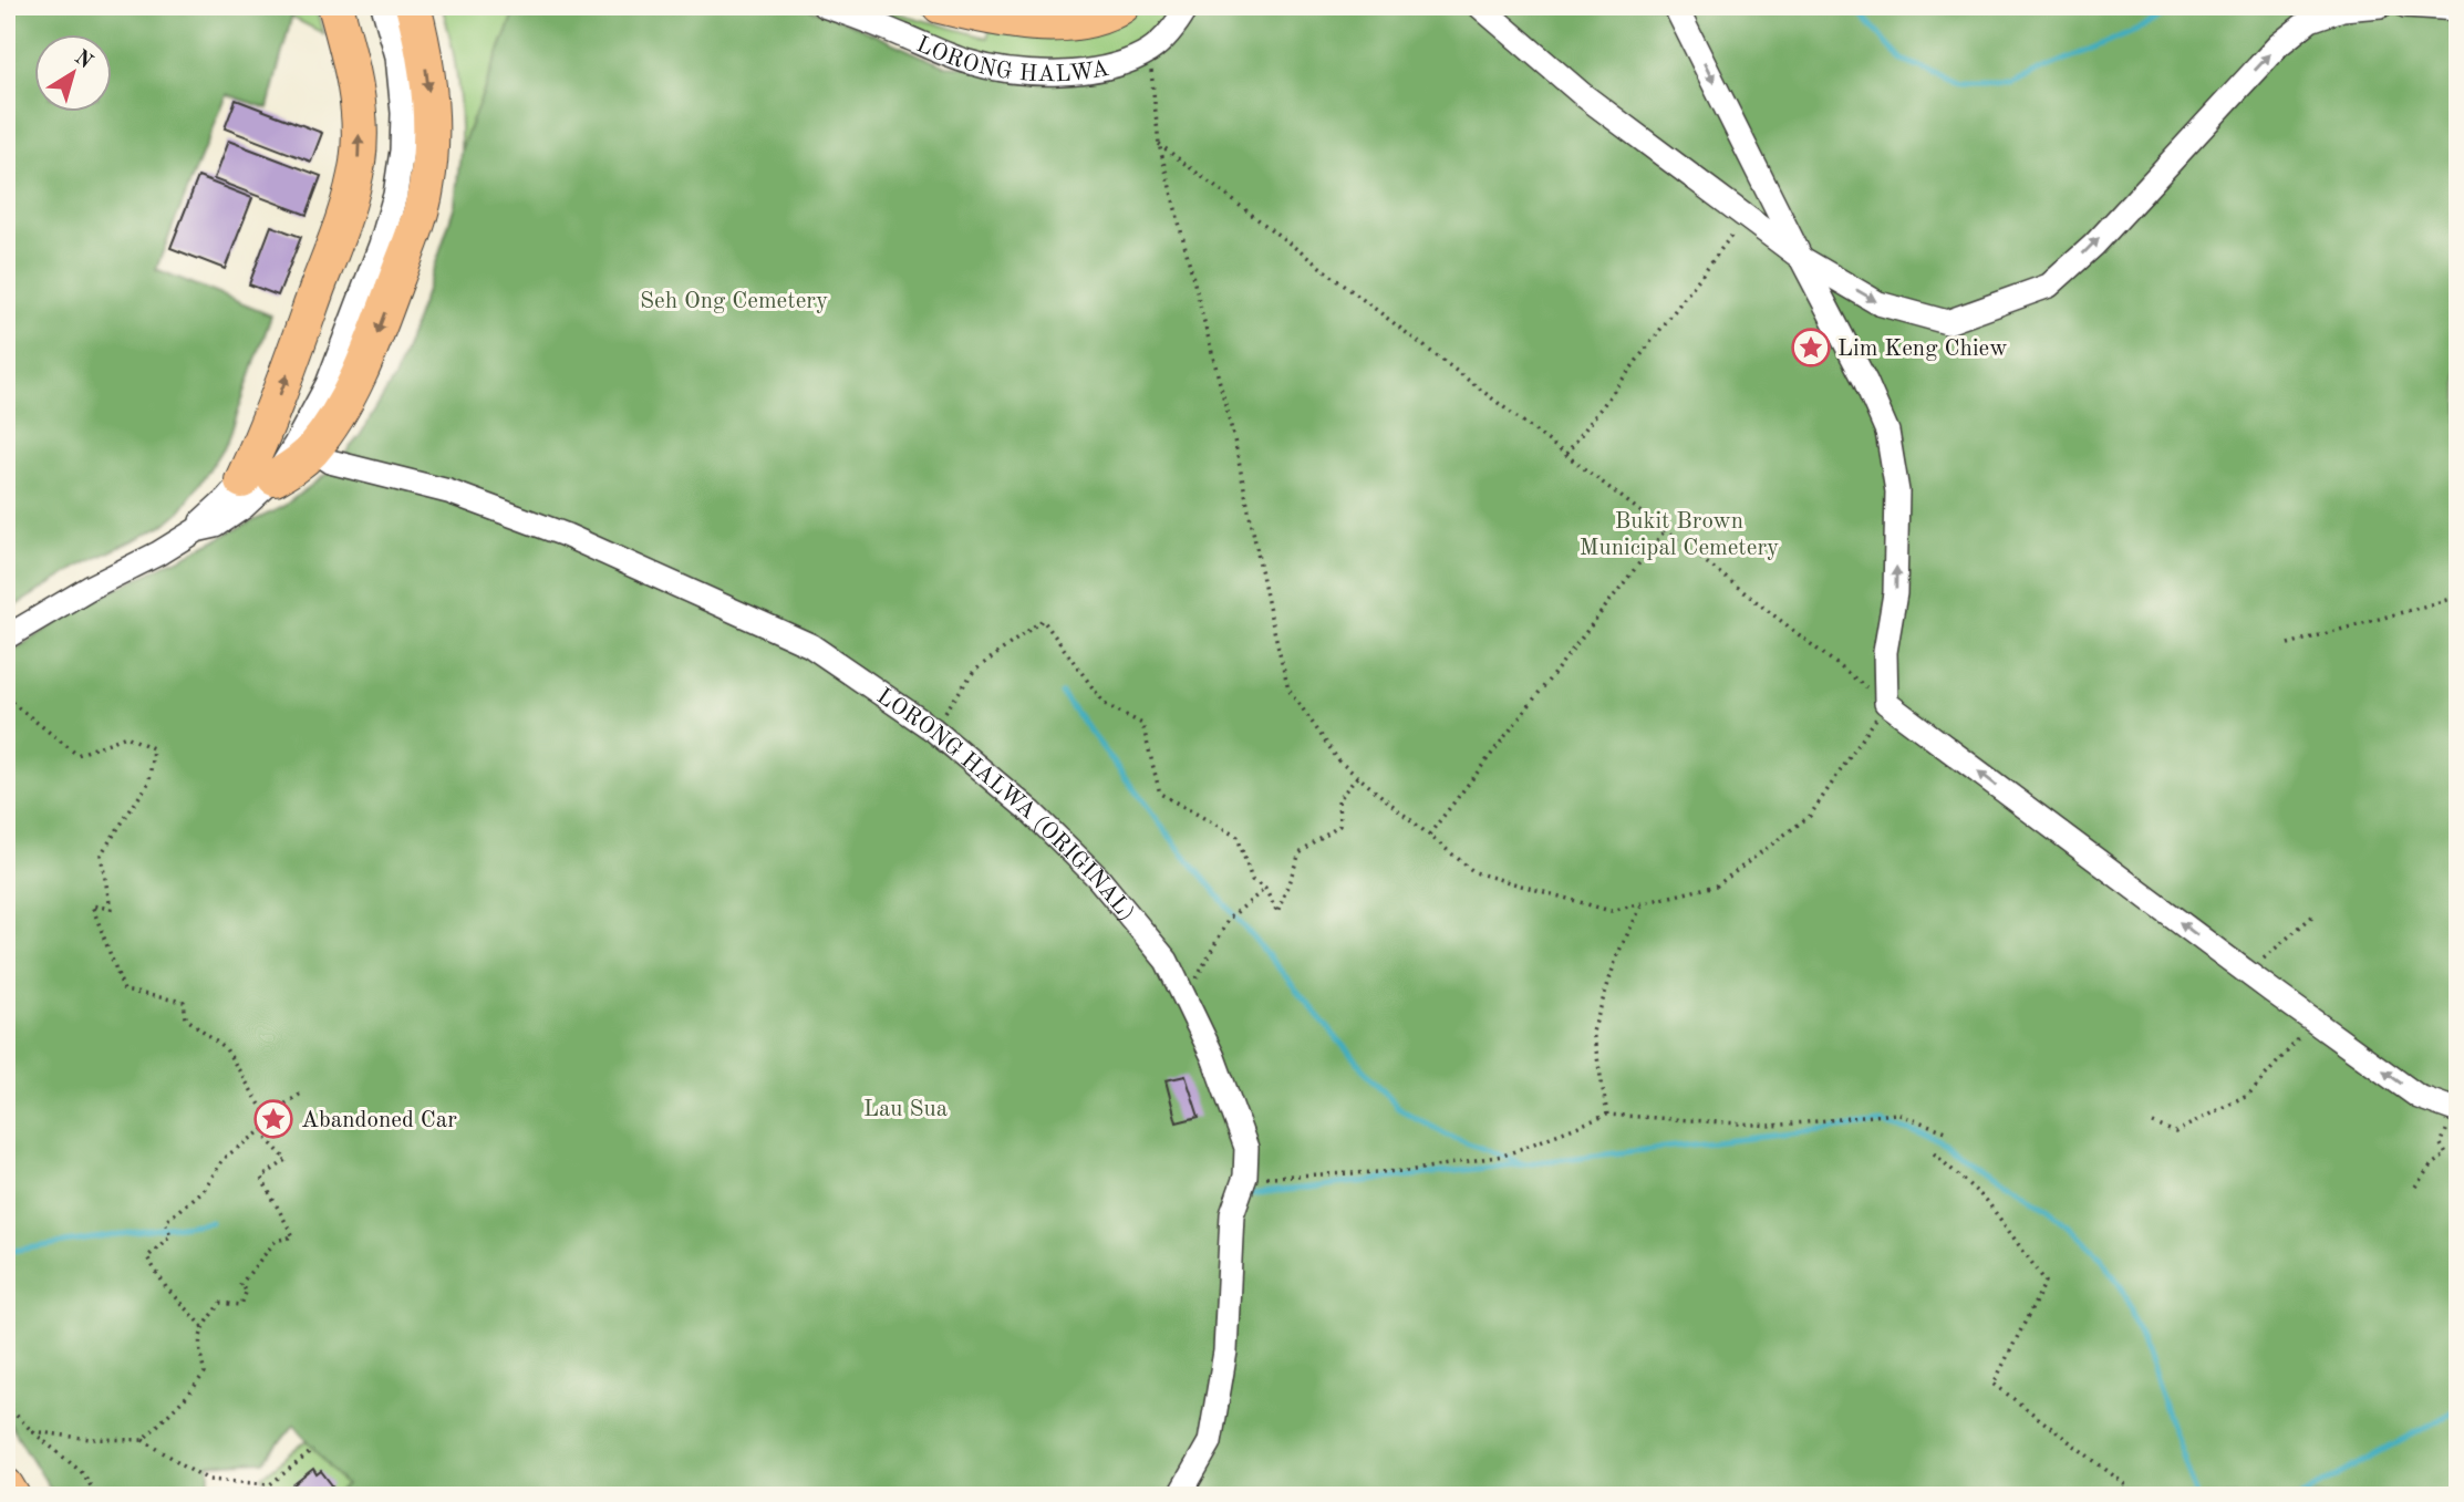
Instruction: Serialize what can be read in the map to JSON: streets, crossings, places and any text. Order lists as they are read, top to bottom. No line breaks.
{"streets":{"street":["LORONG HALWA","LORONG HALWA (ORIGINAL)"]},"parks":["Seh Ong Cemetery","Bukit Brown Municipal Cemetery","Lau Sua"],"places":{"place":["Lim Keng Chiew","Abandoned Car"]},"north":"top right"}
